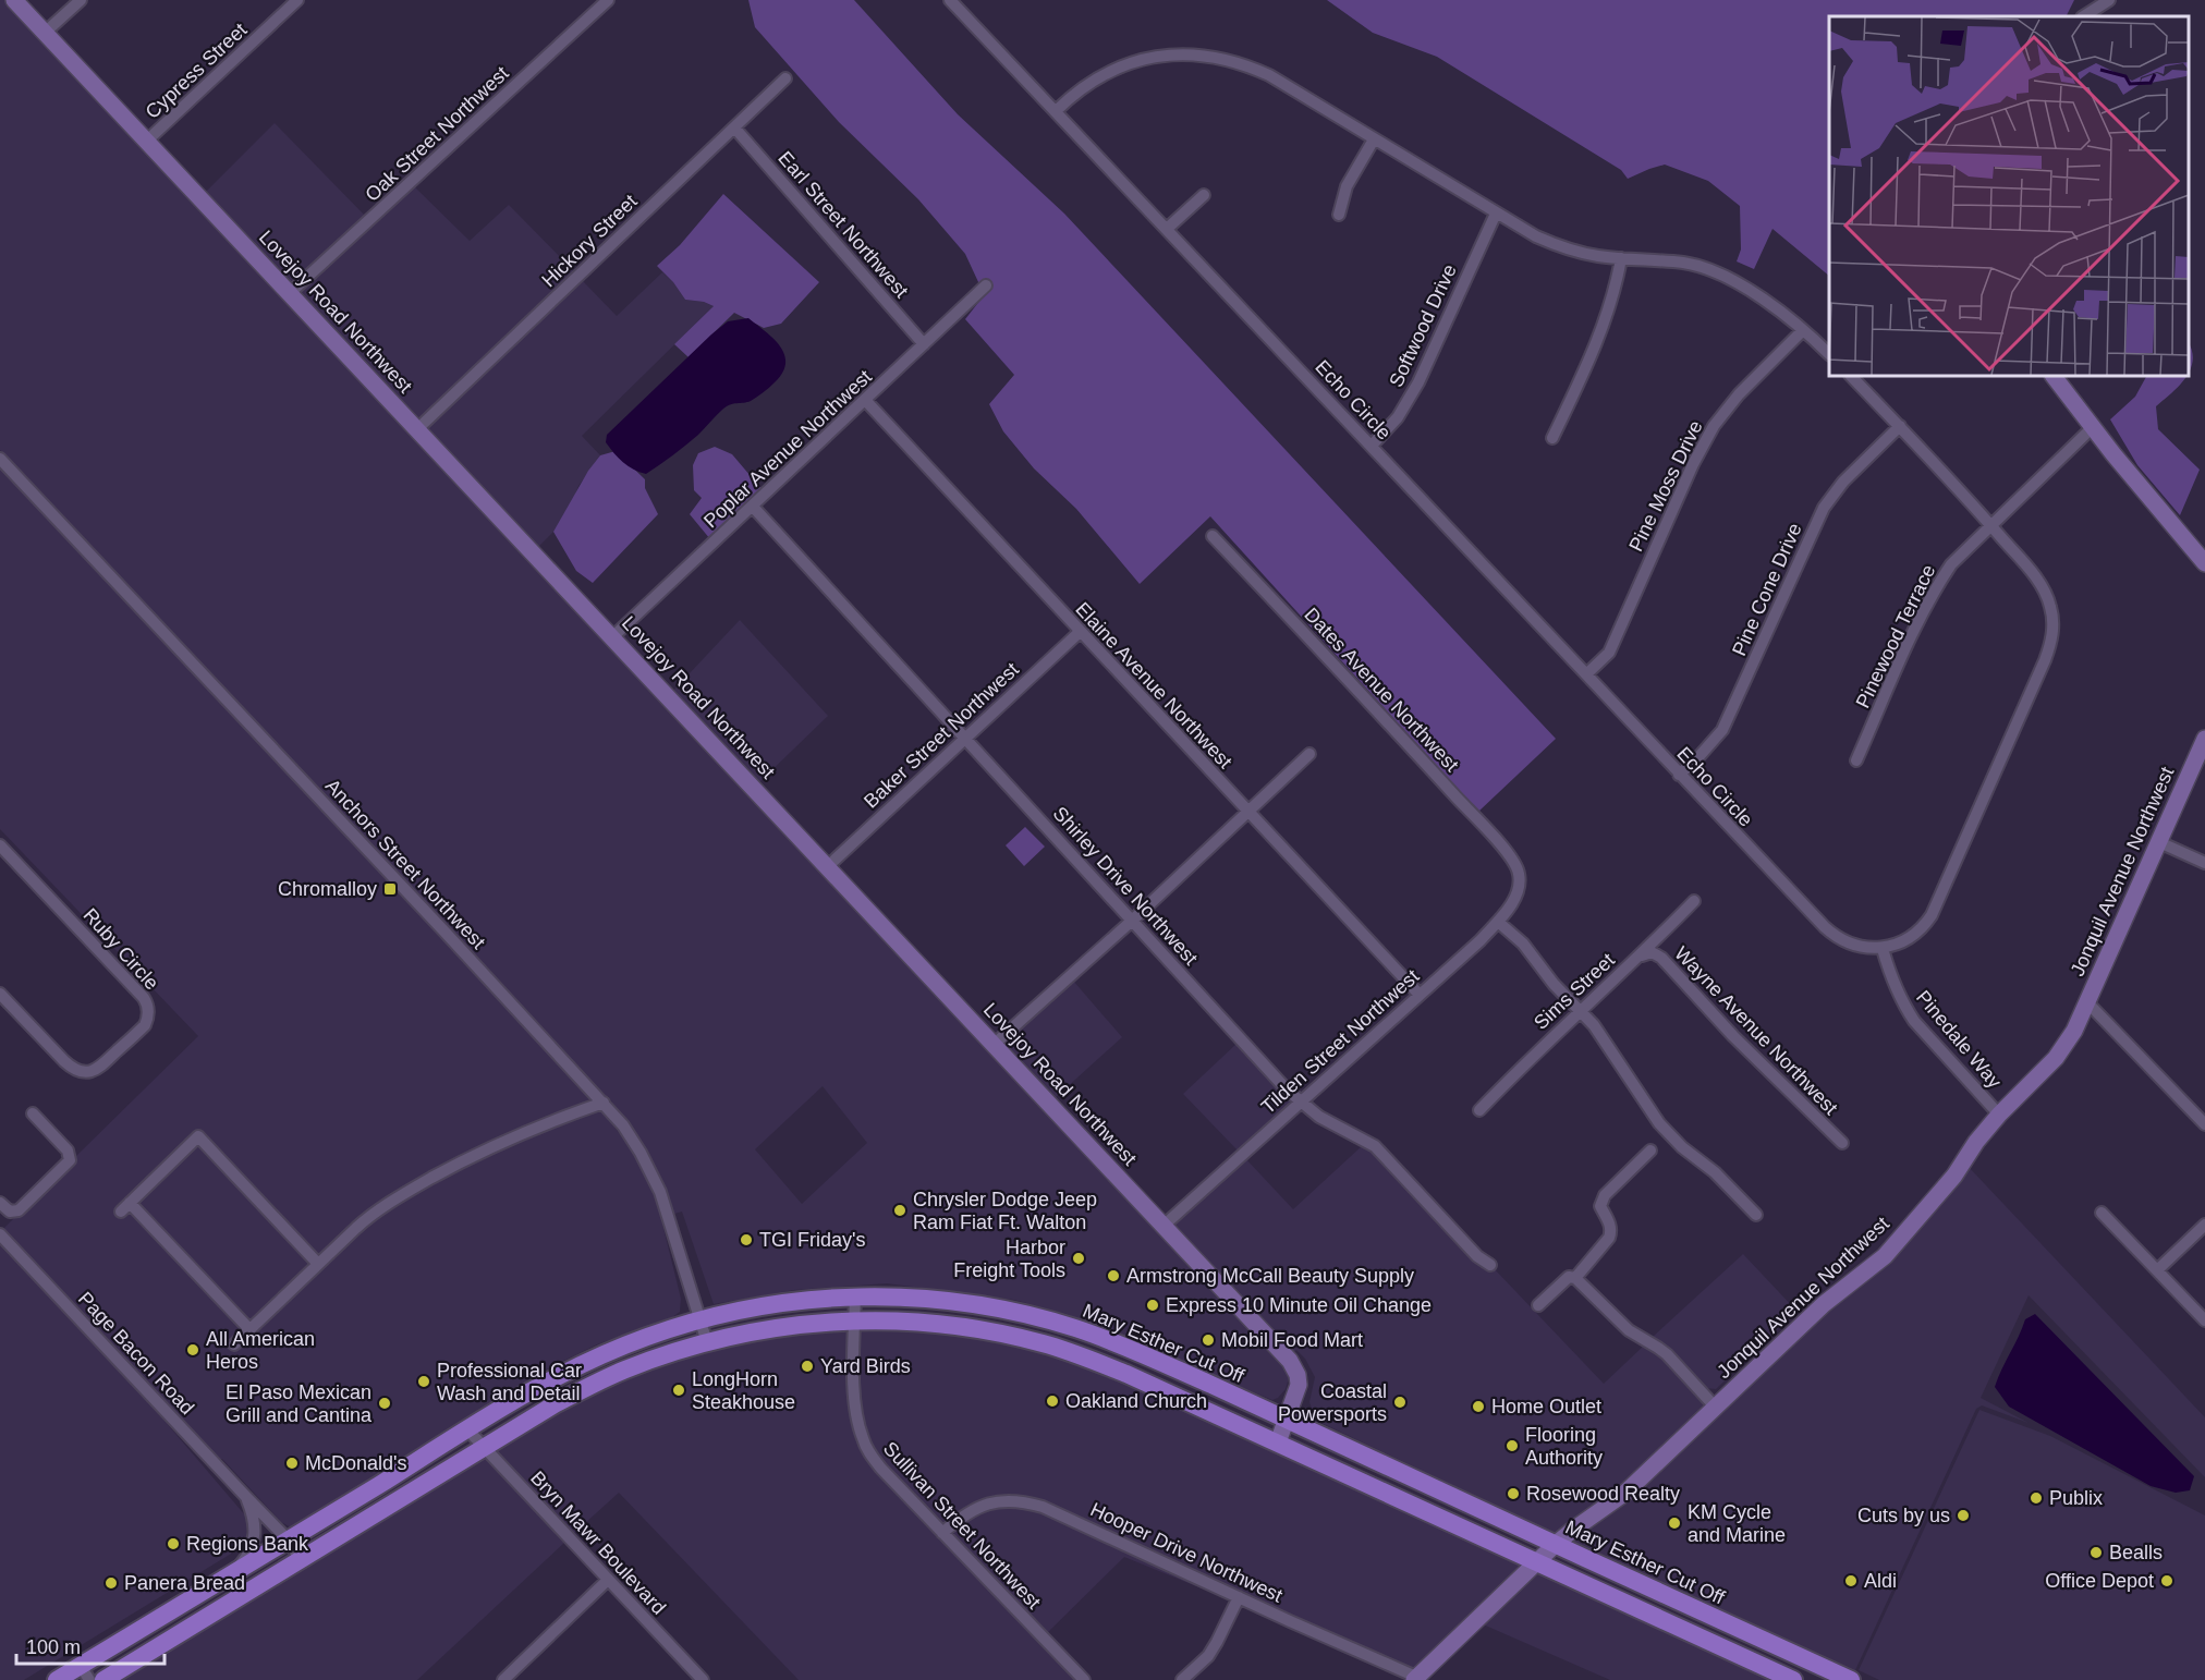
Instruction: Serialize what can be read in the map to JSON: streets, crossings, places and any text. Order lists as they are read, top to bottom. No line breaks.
{"streets":{"main road":["Mary Esther Cut Off"],"street":["Cypress Street","Oak Street Northwest","Earl Street Northwest","Hickory Street","Lovejoy Road Northwest","Softwood Drive","Echo Circle","Poplar Avenue Northwest","Pine Moss Drive","Pine Cone Drive","Pinewood Terrace","Elaine Avenue Northwest","Dates Avenue Northwest","Baker Street Northwest","Anchors Street Northwest","Jonquil Avenue Northwest","Shirley Drive Northwest","Ruby Circle","Sims Street","Wayne Avenue Northwest","Pinedale Way","Tilden Street Northwest","Page Bacon Road","Sullivan Street Northwest","Bryn Mawr Boulevard","Hooper Drive Northwest"]},"crossings":[["Cypress Street","Lovejoy Road Northwest"],["Oak Street Northwest","Lovejoy Road Northwest"],["Earl Street Northwest","Hickory Street"],["Earl Street Northwest","Poplar Avenue Northwest"],["Hickory Street","Lovejoy Road Northwest"],["Lovejoy Road Northwest","Poplar Avenue Northwest"],["Lovejoy Road Northwest","Baker Street Northwest"],["Lovejoy Road Northwest","Tilden Street Northwest"],["Lovejoy Road Northwest","Mary Esther Cut Off"],["Softwood Drive","Echo Circle"],["Echo Circle","Pine Moss Drive"],["Echo Circle","Pine Cone Drive"],["Echo Circle","Pinedale Way"],["Poplar Avenue Northwest","Elaine Avenue Northwest"],["Poplar Avenue Northwest","Shirley Drive Northwest"],["Elaine Avenue Northwest","Baker Street Northwest"],["Elaine Avenue Northwest","Tilden Street Northwest"],["Dates Avenue Northwest","Tilden Street Northwest"],["Baker Street Northwest","Shirley Drive Northwest"],["Anchors Street Northwest","Mary Esther Cut Off"],["Jonquil Avenue Northwest","Pinedale Way"],["Jonquil Avenue Northwest","Mary Esther Cut Off"],["Jonquil Avenue Northwest","Hooper Drive Northwest"],["Shirley Drive Northwest","Tilden Street Northwest"],["Sims Street","Wayne Avenue Northwest"],["Mary Esther Cut Off","Page Bacon Road"],["Mary Esther Cut Off","Sullivan Street Northwest"],["Mary Esther Cut Off","Bryn Mawr Boulevard"],["Sullivan Street Northwest","Hooper Drive Northwest"]],"places":{"transit":["Chromalloy"],"other":["Chrysler Dodge Jeep Ram Fiat Ft. Walton","TGI Friday's","Harbor Freight Tools","Armstrong McCall Beauty Supply","Express 10 Minute Oil Change","Mobil Food Mart","All American Heros","Yard Birds","Professional Car Wash and Detail","LongHorn Steakhouse","Oakland Church","Coastal Powersports","El Paso Mexican Grill and Cantina","Home Outlet","Flooring Authority","McDonald's","Rosewood Realty","Publix","Cuts by us","KM Cycle and Marine","Regions Bank","Bealls","Aldi","Office Depot","Panera Bread"]},"scale_bar":"100 m"}
